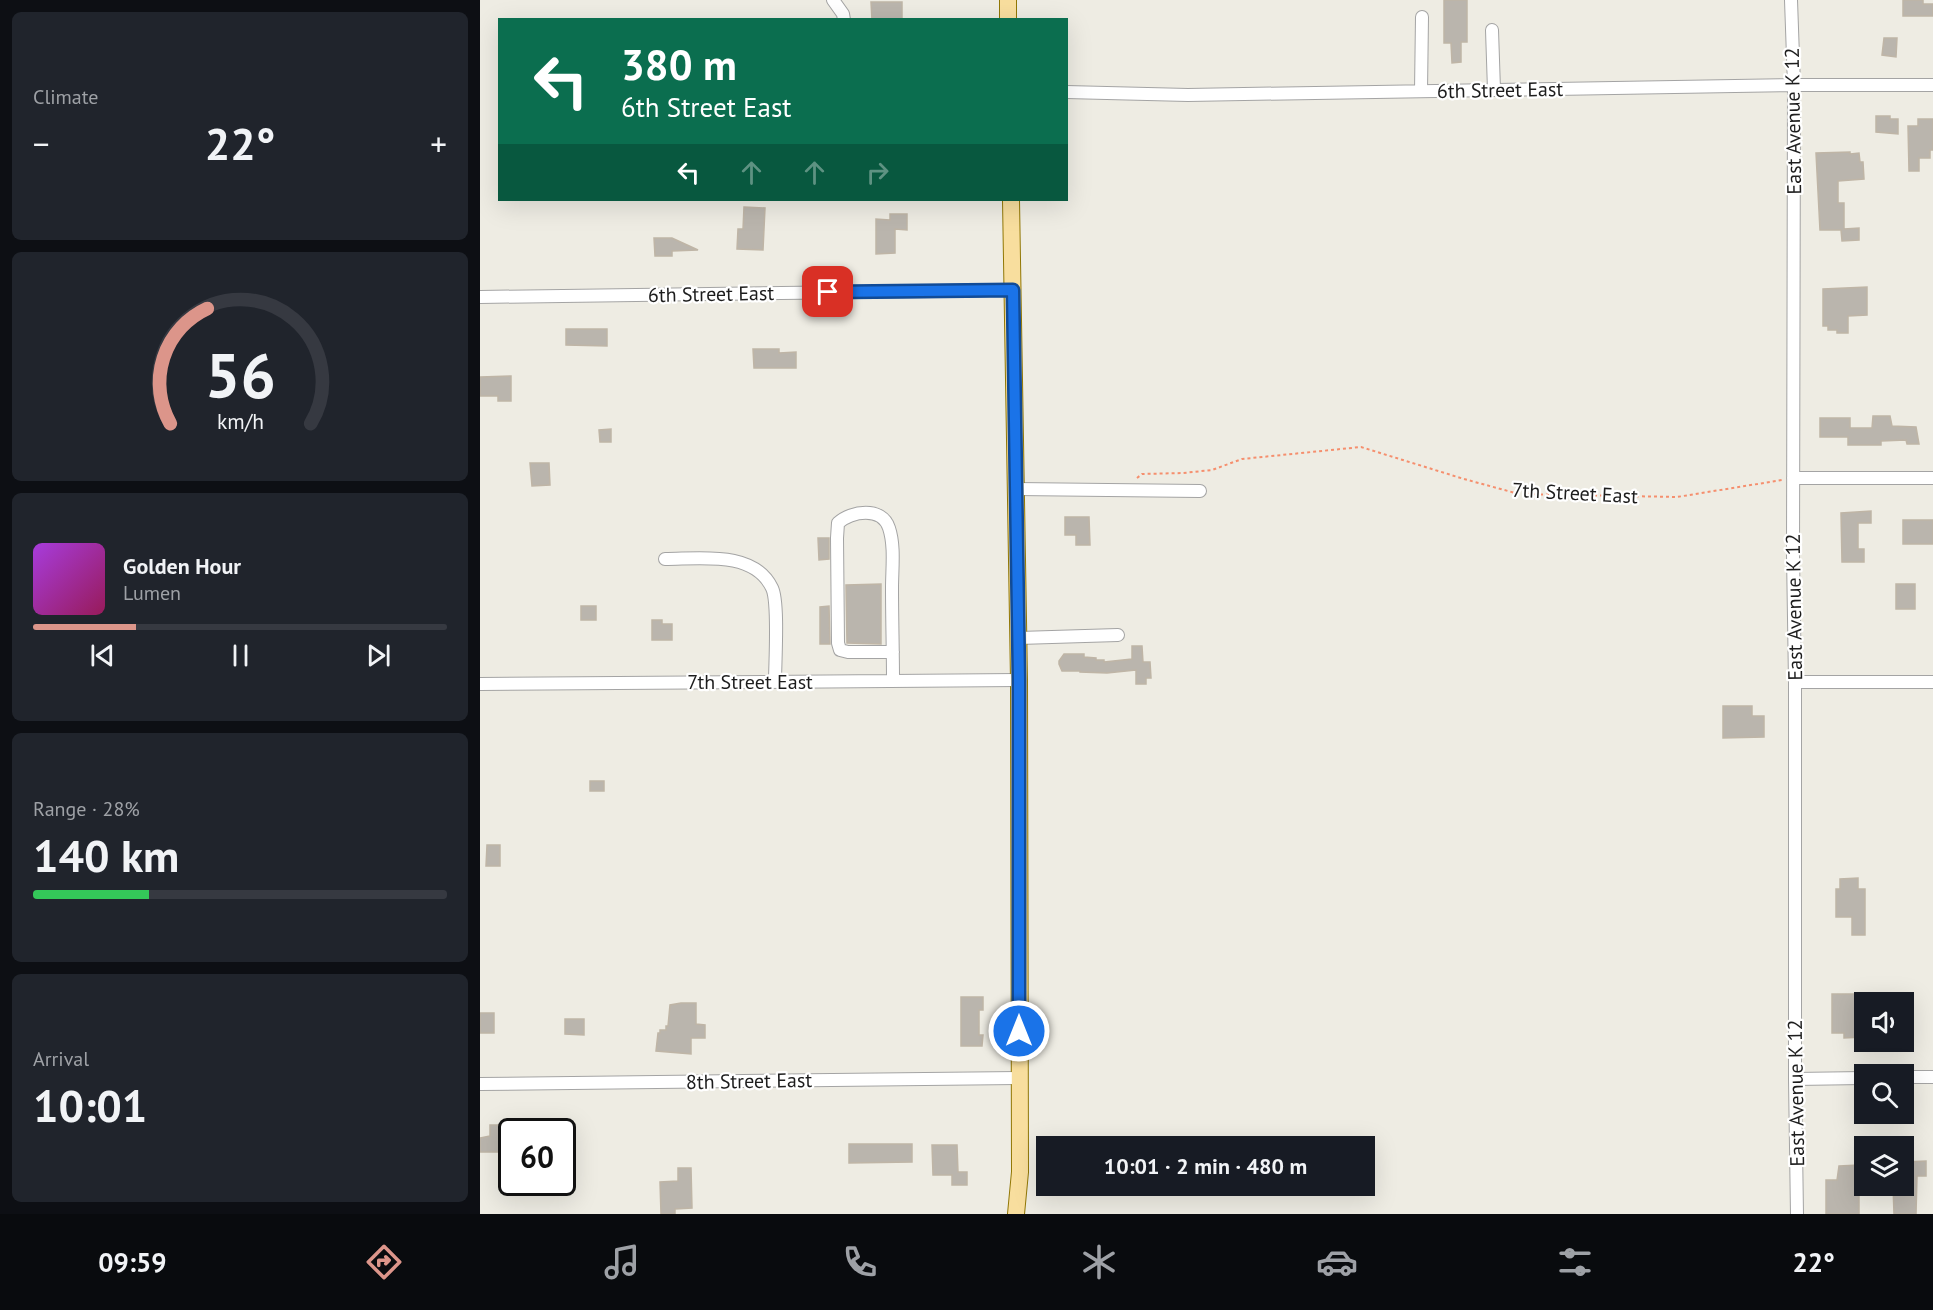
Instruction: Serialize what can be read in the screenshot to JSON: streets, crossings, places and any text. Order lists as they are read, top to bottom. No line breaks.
{"streets":{"street":["6th Street East","East Avenue K 12","7th Street East","8th Street East"]},"crossings":[["6th Street East","East Avenue K 12"],["East Avenue K 12","7th Street East"]],"page":{"tile":["Climate",["Range · 28%","140 km"],["Arrival","10:01"]],"turn":["380 m","6th Street East"],"heat":["−","22°","+"],"song":["Golden Hour","Lumen"],"limit":"60","trip":"10:01 · 2 min · 480 m","tabs":["09:59","22°"],"gauge":["56","km/h"]}}
